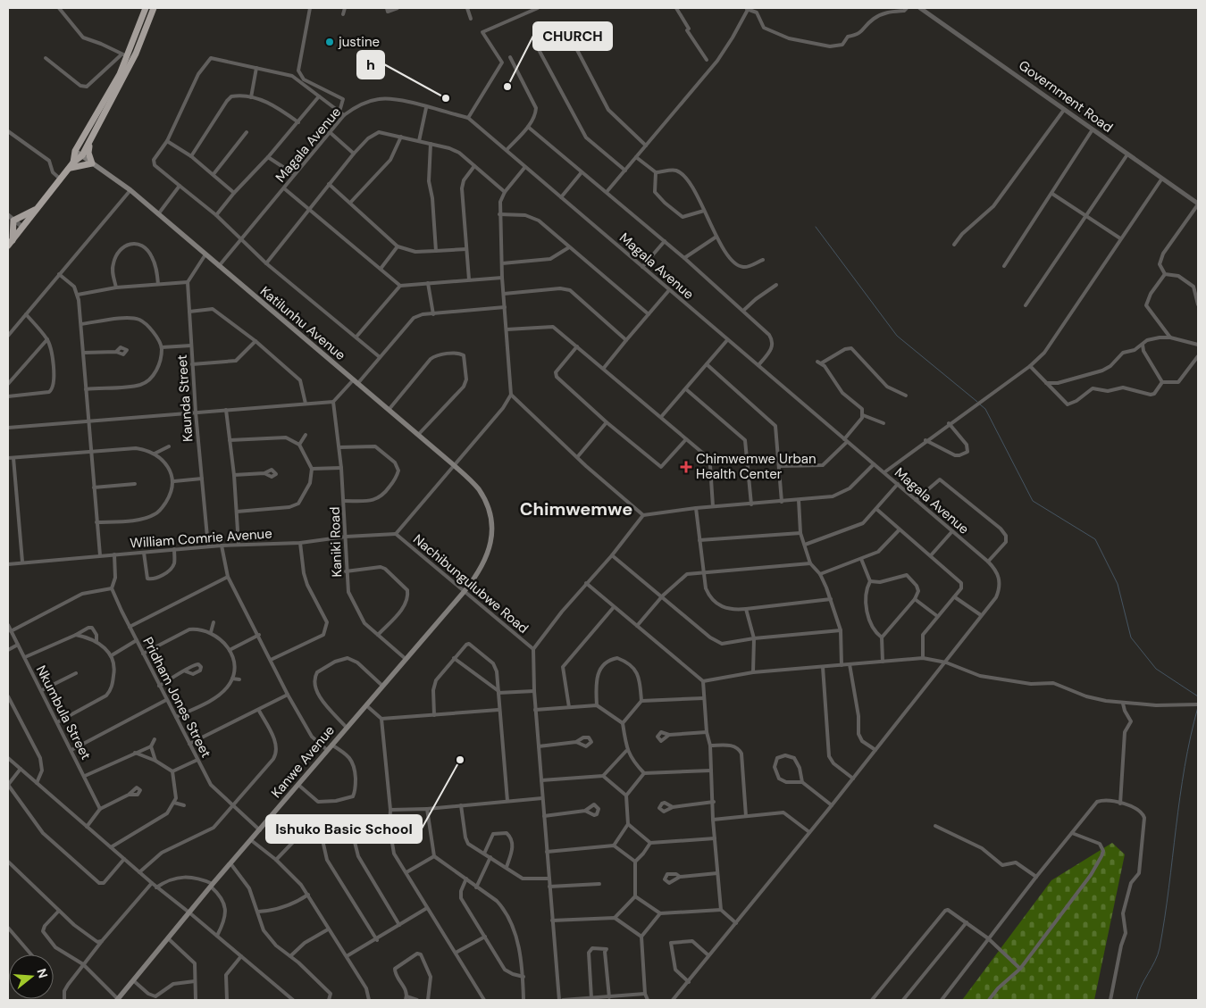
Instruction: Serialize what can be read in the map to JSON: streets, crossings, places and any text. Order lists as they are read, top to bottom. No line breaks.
{"streets":{"main road":["Katilunhu Avenue","Kanwe Avenue"],"street":["Government Road","Magala Avenue","Kaunda Street","William Comrie Avenue","Kaniki Road","Nachibungulubwe Road","Pridham Jones Street","Nkumbula Street"]},"crossings":[["Magala Avenue","Katilunhu Avenue"],["Katilunhu Avenue","Kanwe Avenue"],["Kaunda Street","William Comrie Avenue"],["William Comrie Avenue","Kaniki Road"],["William Comrie Avenue","Nachibungulubwe Road"],["Kaniki Road","Kanwe Avenue"],["Nachibungulubwe Road","Kanwe Avenue"],["Pridham Jones Street","Kanwe Avenue"]],"districts":["Chimwemwe"],"places":{"other":["justine","CHURCH","h","Ishuko Basic School"],"health":["Chimwemwe Urban Health Center"]},"north":"right"}
